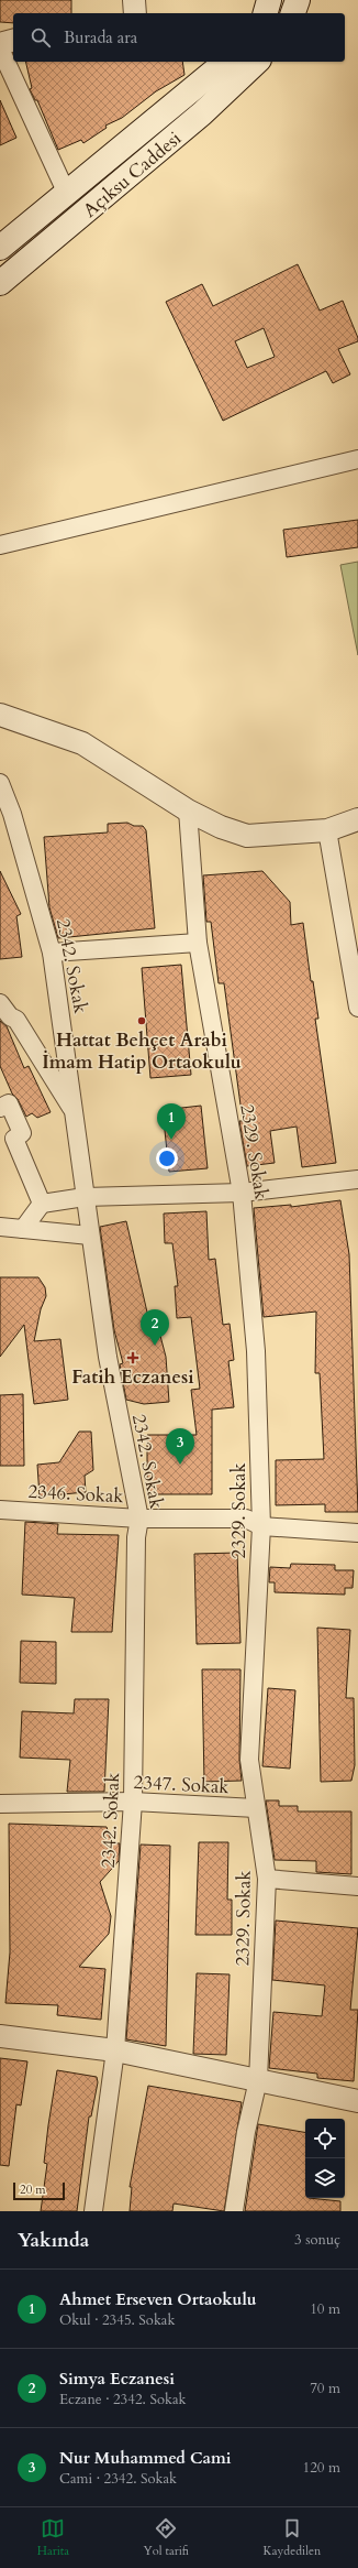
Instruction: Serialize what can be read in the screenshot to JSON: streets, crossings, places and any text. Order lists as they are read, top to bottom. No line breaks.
{"streets":{"main road":["Açıksu Caddesi"],"street":["2342. Sokak","2329. Sokak","2346. Sokak","2347. Sokak"]},"crossings":[["2342. Sokak","2346. Sokak"],["2342. Sokak","2347. Sokak"],["2329. Sokak","2346. Sokak"],["2329. Sokak","2347. Sokak"]],"places":{"other":["Hattat Behçet Arabi İmam Hatip Ortaokulu"],"health":["Fatih Eczanesi"]},"scale_bar":"20 m","page":{"search":"Burada ara","pins":["1","2","3"],"scale":"20 m","heading":["Yakında","3 sonuç"],"list":[{"mark":"1","name":"Ahmet Erseven Ortaokulu","note":"Okul · 2345. Sokak","value":"10 m"},{"mark":"2","name":"Simya Eczanesi","note":"Eczane · 2342. Sokak","value":"70 m"},{"mark":"3","name":"Nur Muhammed Cami","note":"Cami · 2342. Sokak","value":"120 m"}],"nav":["Harita","Yol tarifi","Kaydedilen"]}}
